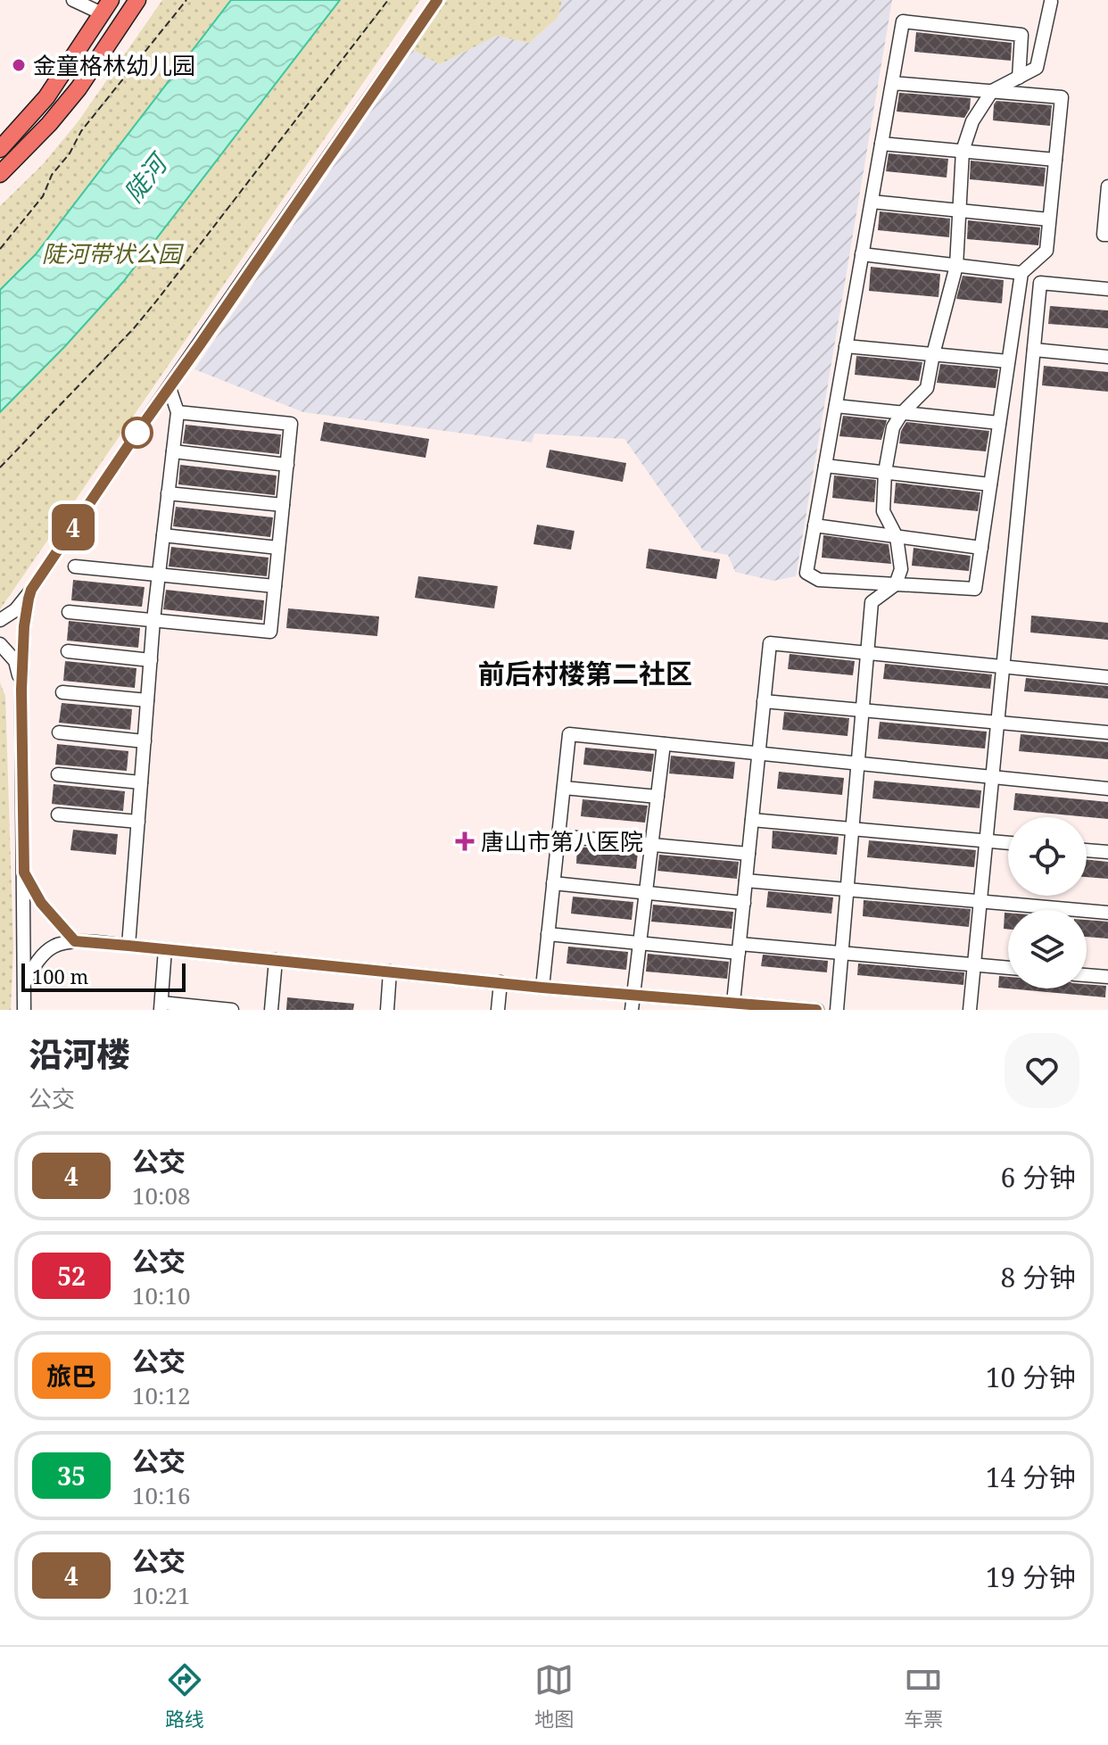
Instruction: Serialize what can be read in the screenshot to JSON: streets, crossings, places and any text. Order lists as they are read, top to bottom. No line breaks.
{"districts":["前后村楼第二社区"],"water":["陡河"],"parks":["陡河带状公园"],"places":{"other":["金童格林幼儿园"],"health":["唐山市第八医院"]},"lines":["bus line 4"],"scale_bar":"100 m","page":{"on_map":"4","scale":"100 m","heading":["沿河楼","公交"],"list":[{"mark":"4","name":"公交","note":"10:08","value":"6 分钟"},{"mark":"52","name":"公交","note":"10:10","value":"8 分钟"},{"mark":"旅巴","name":"公交","note":"10:12","value":"10 分钟"},{"mark":"35","name":"公交","note":"10:16","value":"14 分钟"},{"mark":"4","name":"公交","note":"10:21","value":"19 分钟"}],"tabs":["路线","地图","车票"]}}
